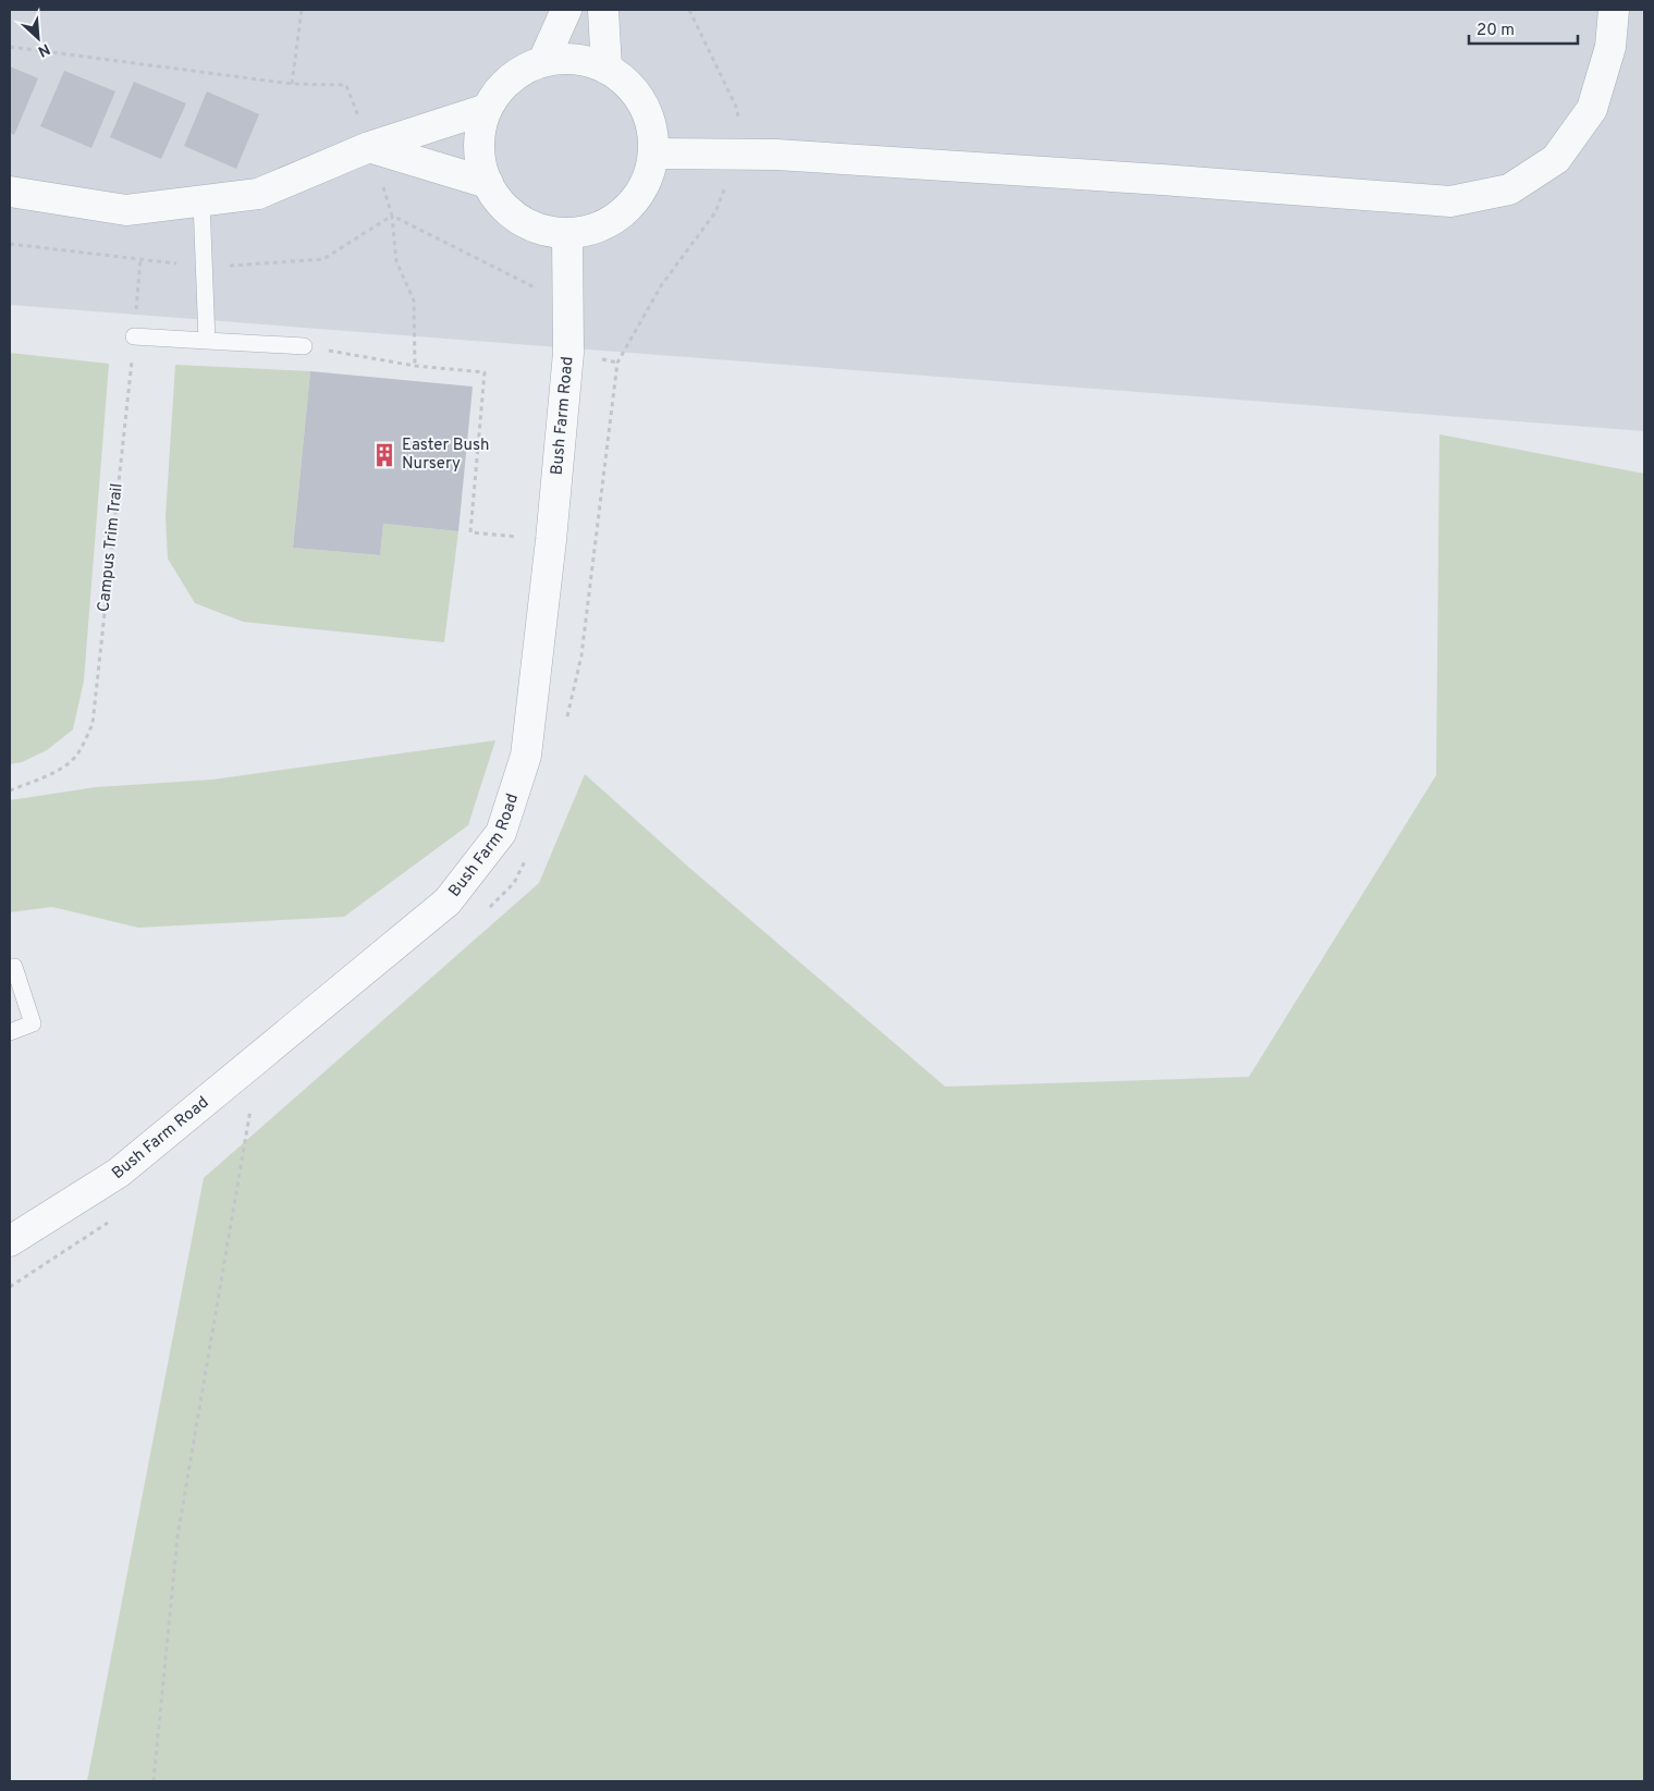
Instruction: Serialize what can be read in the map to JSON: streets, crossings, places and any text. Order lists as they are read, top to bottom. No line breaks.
{"streets":{"street":["Bush Farm Road"],"path":["Campus Trim Trail"]},"places":{"building":["Easter Bush Nursery"]},"scale_bar":"20 m","north":"bottom right"}
